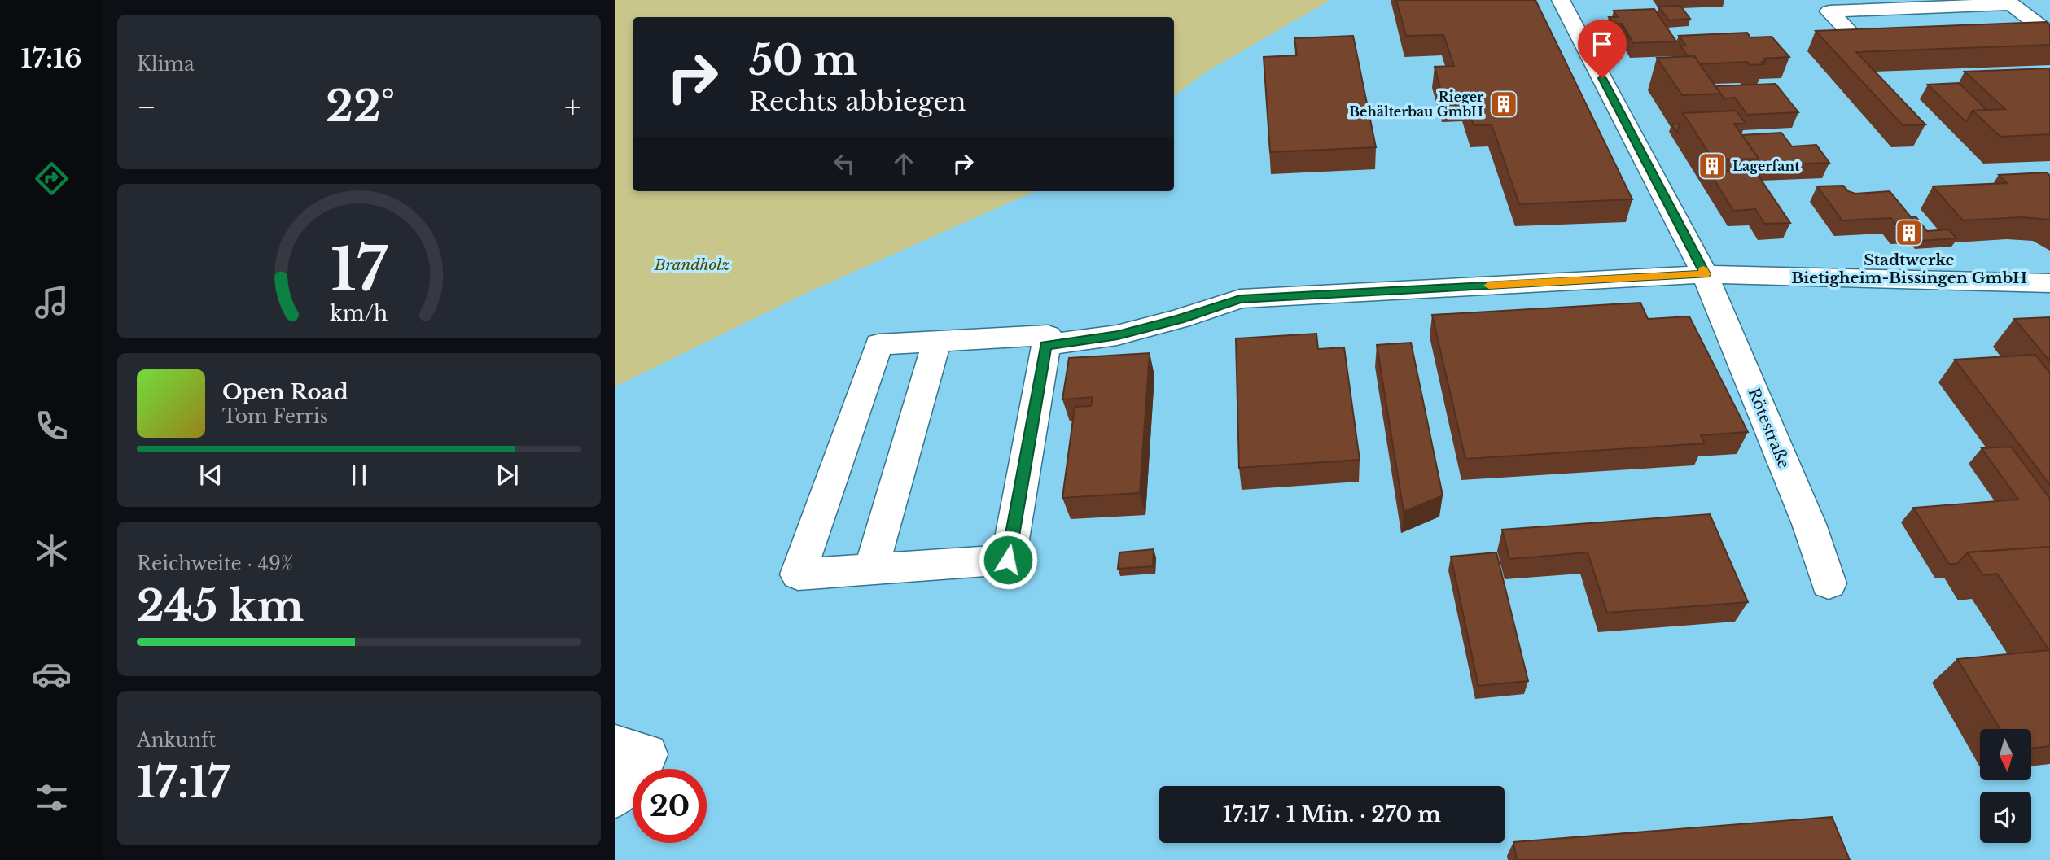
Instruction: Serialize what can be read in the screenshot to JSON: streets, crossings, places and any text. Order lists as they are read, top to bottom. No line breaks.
{"streets":{"street":["Rötestraße"]},"parks":["Brandholz"],"places":{"building":["Rieger Behälterbau GmbH","Lagerfant","Stadtwerke Bietigheim-Bissingen GmbH"]},"north":"bottom","page":{"tabs":"17:16","tile":["Klima",["Reichweite · 49%","245 km"],["Ankunft","17:17"]],"turn":["50 m","Rechts abbiegen"],"heat":["−","22°","+"],"song":["Open Road","Tom Ferris"],"limit":"20","trip":"17:17 · 1 Min. · 270 m","gauge":["17","km/h"]}}
